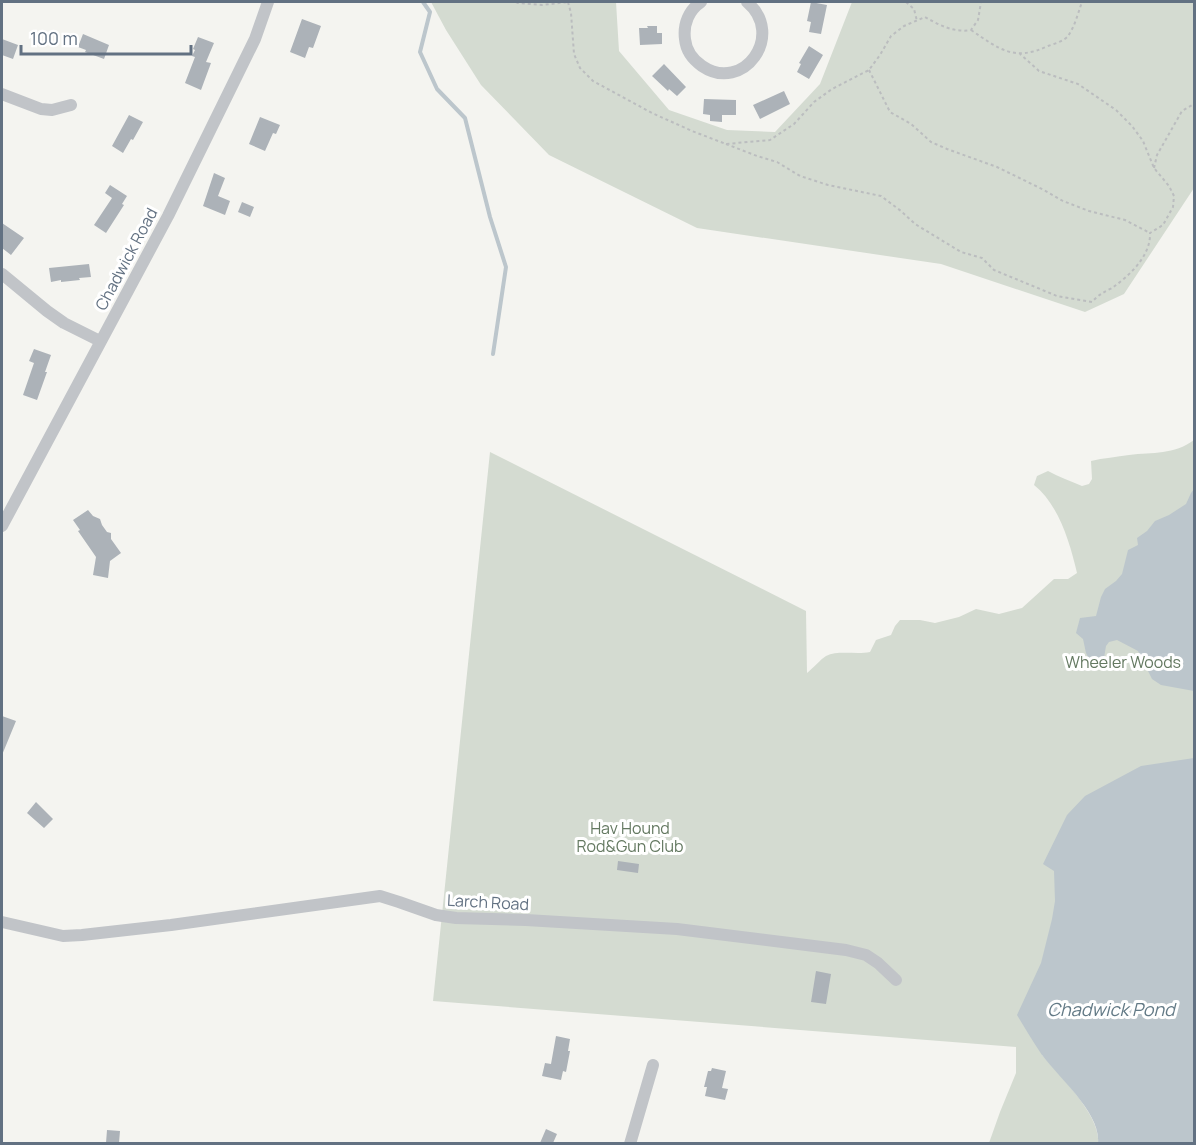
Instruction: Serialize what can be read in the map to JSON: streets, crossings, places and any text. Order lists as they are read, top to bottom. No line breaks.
{"streets":{"street":["Chadwick Road","Larch Road"]},"water":["Chadwick Pond"],"parks":["Wheeler Woods","Hav Hound Rod&Gun Club"],"scale_bar":"100 m"}
